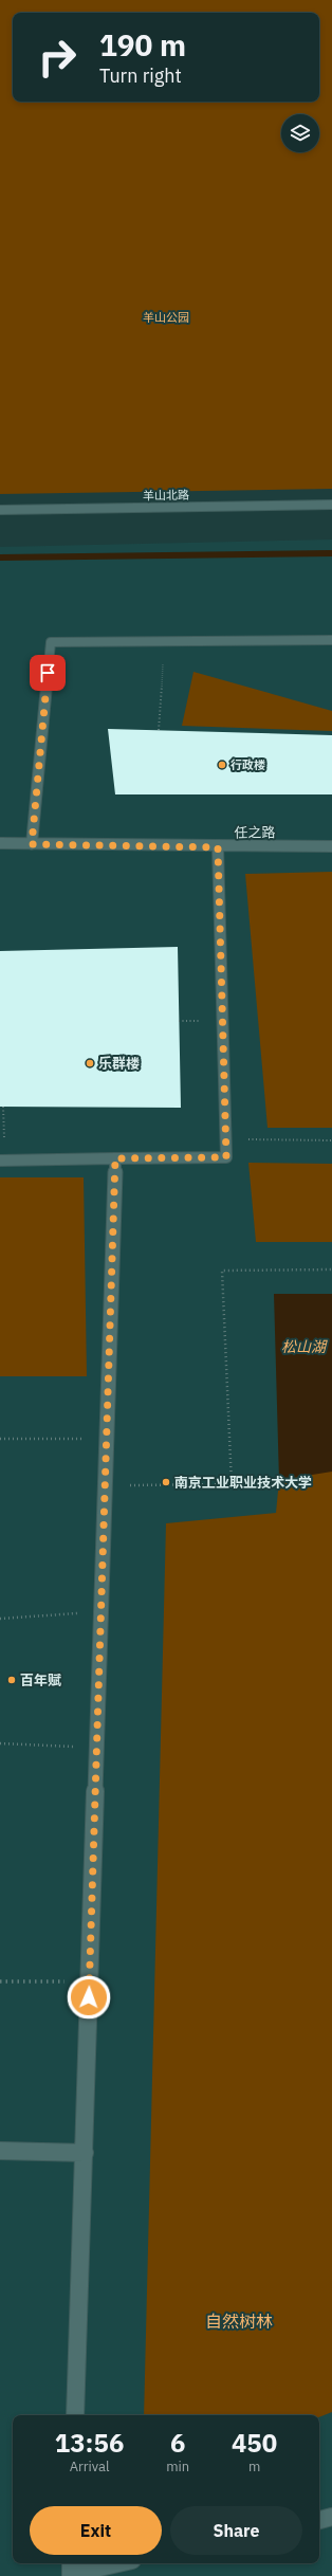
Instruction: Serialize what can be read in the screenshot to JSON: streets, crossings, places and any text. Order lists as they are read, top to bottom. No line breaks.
{"streets":{"street":["羊山北路","任之路"]},"water":["松山湖"],"parks":["羊山公园","自然树林"],"places":["行政楼","乐群楼","南京工业职业技术大学","百年赋"],"page":{"turn":["190 m","Turn right"],"eta":["13:56","Arrival","6","min","450","m"],"buttons":["Exit","Share"]}}
